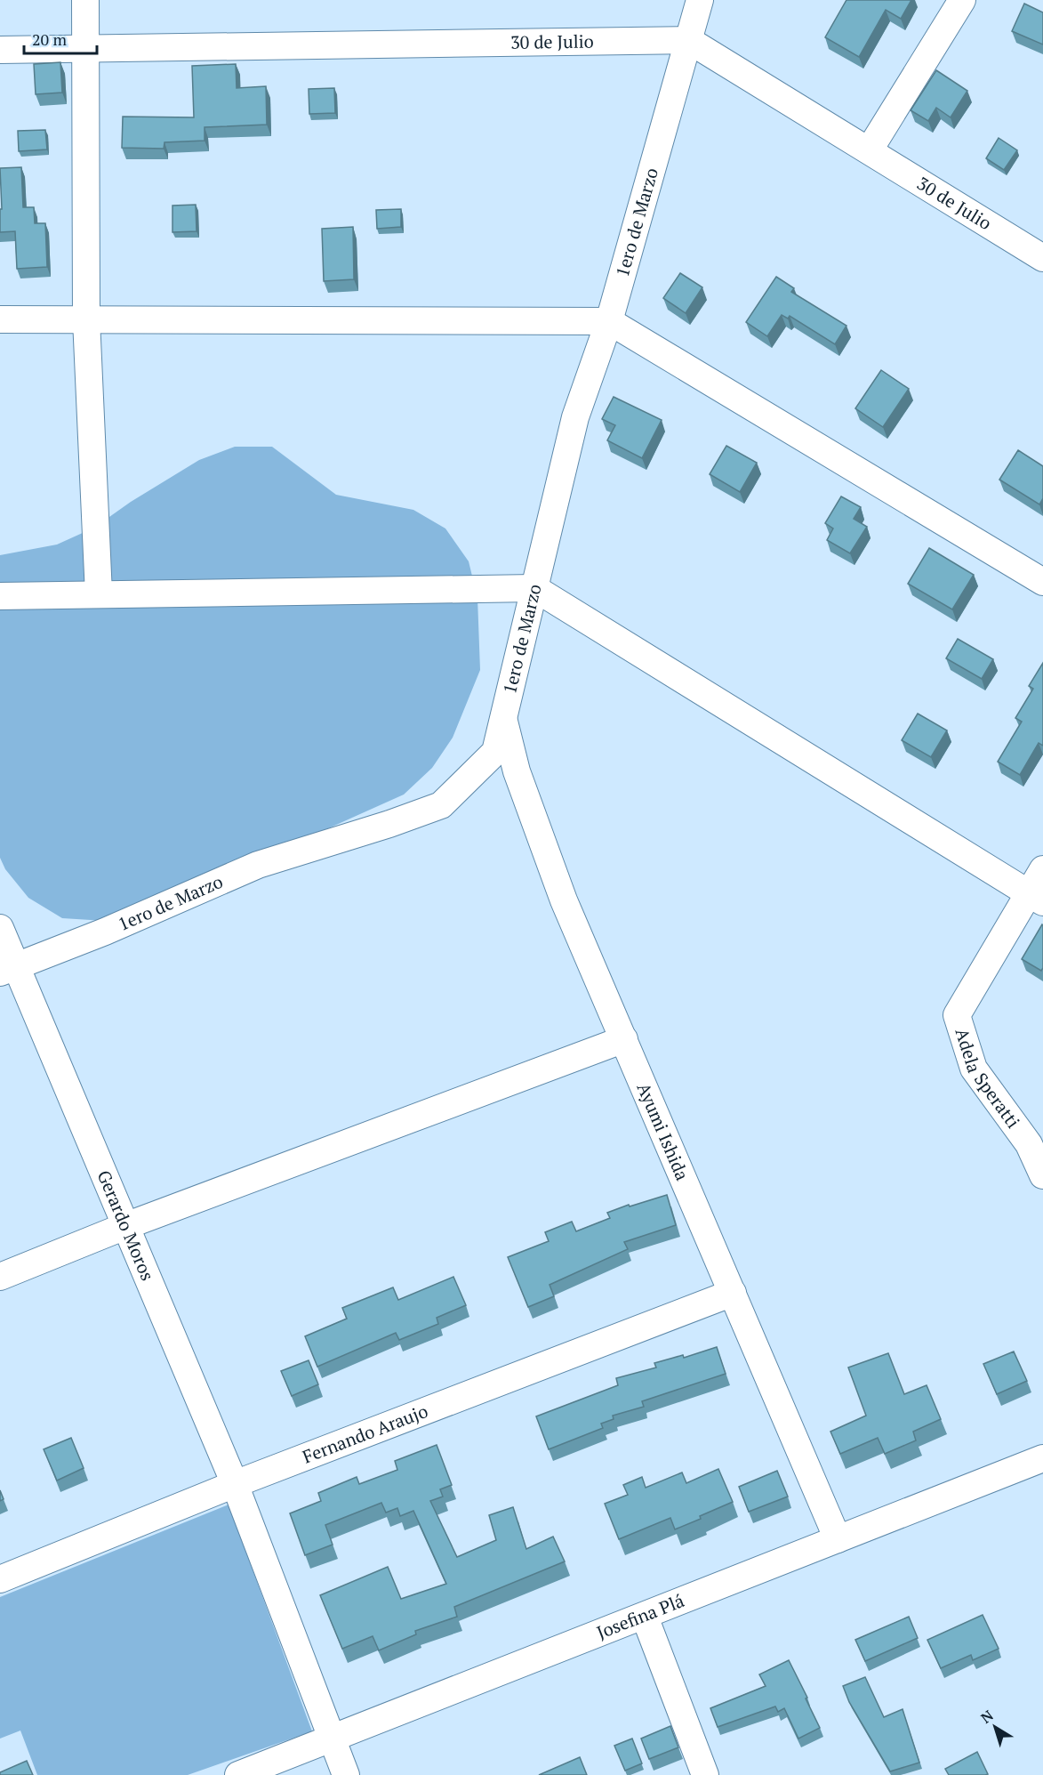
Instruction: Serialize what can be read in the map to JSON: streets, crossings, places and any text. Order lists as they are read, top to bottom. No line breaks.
{"streets":{"street":["30 de Julio","1ero de Marzo","Adela Speratti","Ayumi Ishida","Gerardo Moros","Fernando Araujo","Josefina Plá"]},"crossings":[["30 de Julio","1ero de Marzo"],["1ero de Marzo","Ayumi Ishida"],["1ero de Marzo","Gerardo Moros"],["Ayumi Ishida","Fernando Araujo"],["Ayumi Ishida","Josefina Plá"],["Gerardo Moros","Fernando Araujo"],["Gerardo Moros","Josefina Plá"]],"scale_bar":"20 m","north":"top left"}
